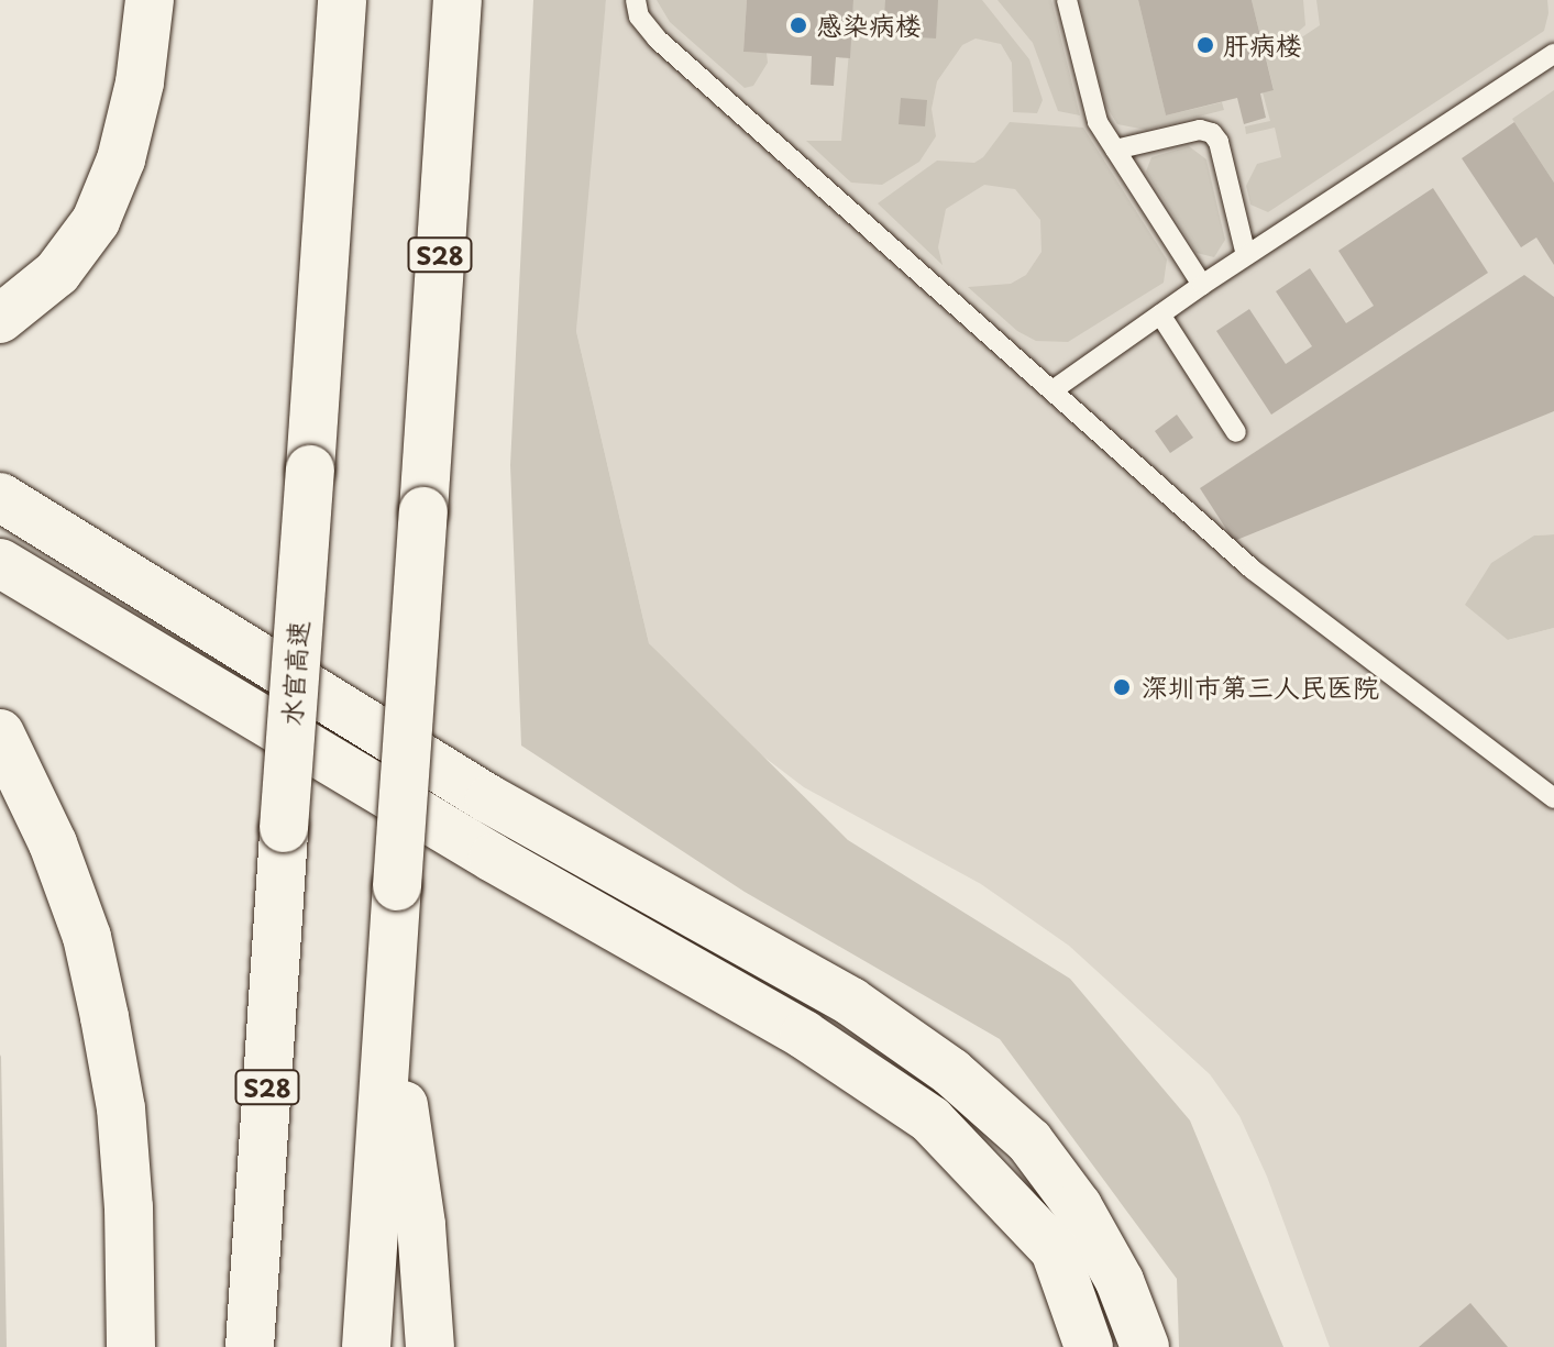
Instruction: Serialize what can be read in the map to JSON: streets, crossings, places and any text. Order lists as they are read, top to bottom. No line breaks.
{"streets":{"highway":["S28","水官高速"]},"places":["感染病楼","肝病楼","深圳市第三人民医院"]}
